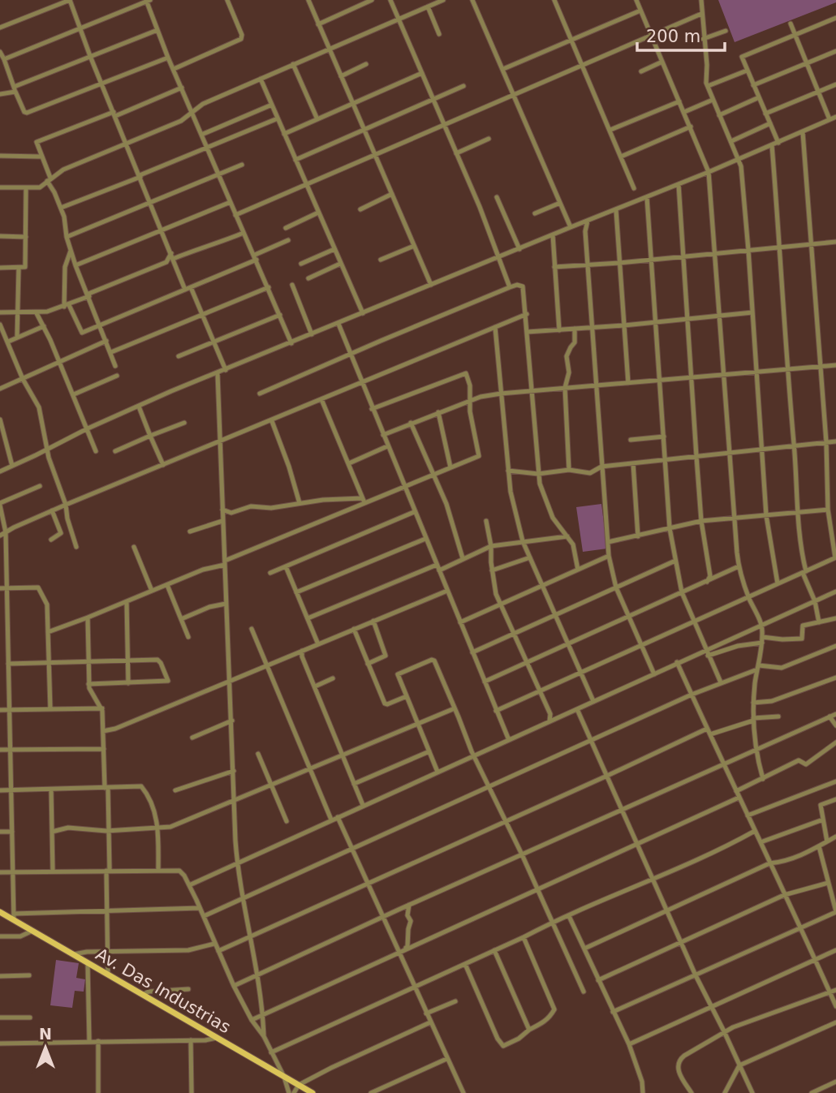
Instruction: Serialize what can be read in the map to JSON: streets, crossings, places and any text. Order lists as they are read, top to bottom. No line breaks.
{"streets":{"main road":["Av. Das Industrias"]},"scale_bar":"200 m","north":"top"}
